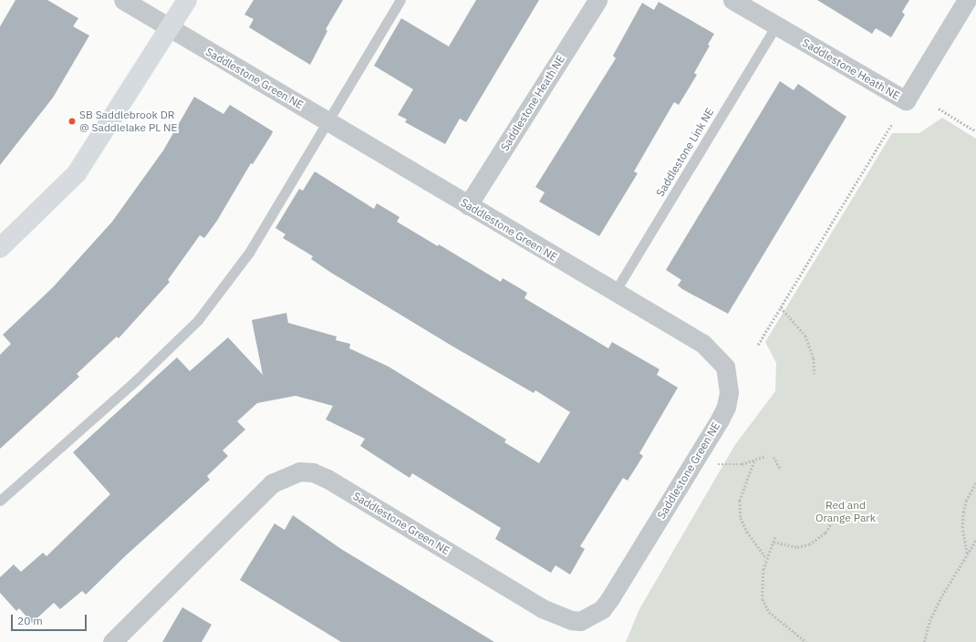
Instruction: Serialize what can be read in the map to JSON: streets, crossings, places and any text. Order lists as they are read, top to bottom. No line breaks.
{"streets":{"street":["Saddlestone Heath NE","Saddlestone Green NE"],"lane":["Saddlestone Link NE"]},"crossings":[["Saddlestone Heath NE","Saddlestone Green NE"],["Saddlestone Heath NE","Saddlestone Link NE"],["Saddlestone Green NE","Saddlestone Link NE"]],"parks":["Red and Orange Park"],"places":["SB Saddlebrook DR @ Saddlelake PL NE"],"scale_bar":"20 m"}
